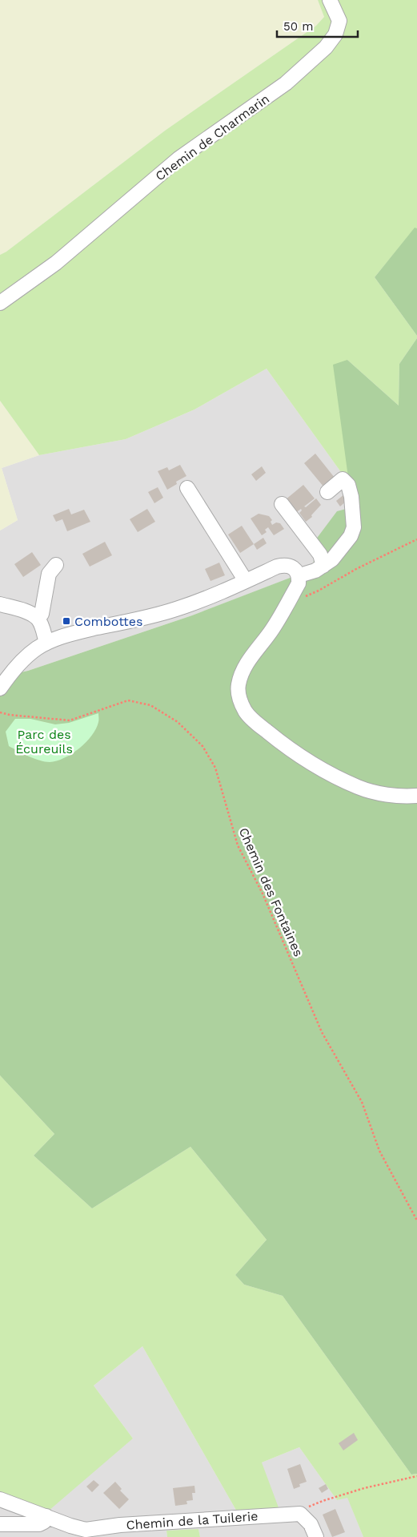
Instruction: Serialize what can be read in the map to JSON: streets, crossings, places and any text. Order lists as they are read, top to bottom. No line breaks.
{"streets":{"street":["Chemin de Charmarin","Chemin de la Tuilerie"],"path":["Chemin des Fontaines"]},"parks":["Parc des Écureuils"],"places":{"transit":["Combottes"]},"scale_bar":"50 m"}
